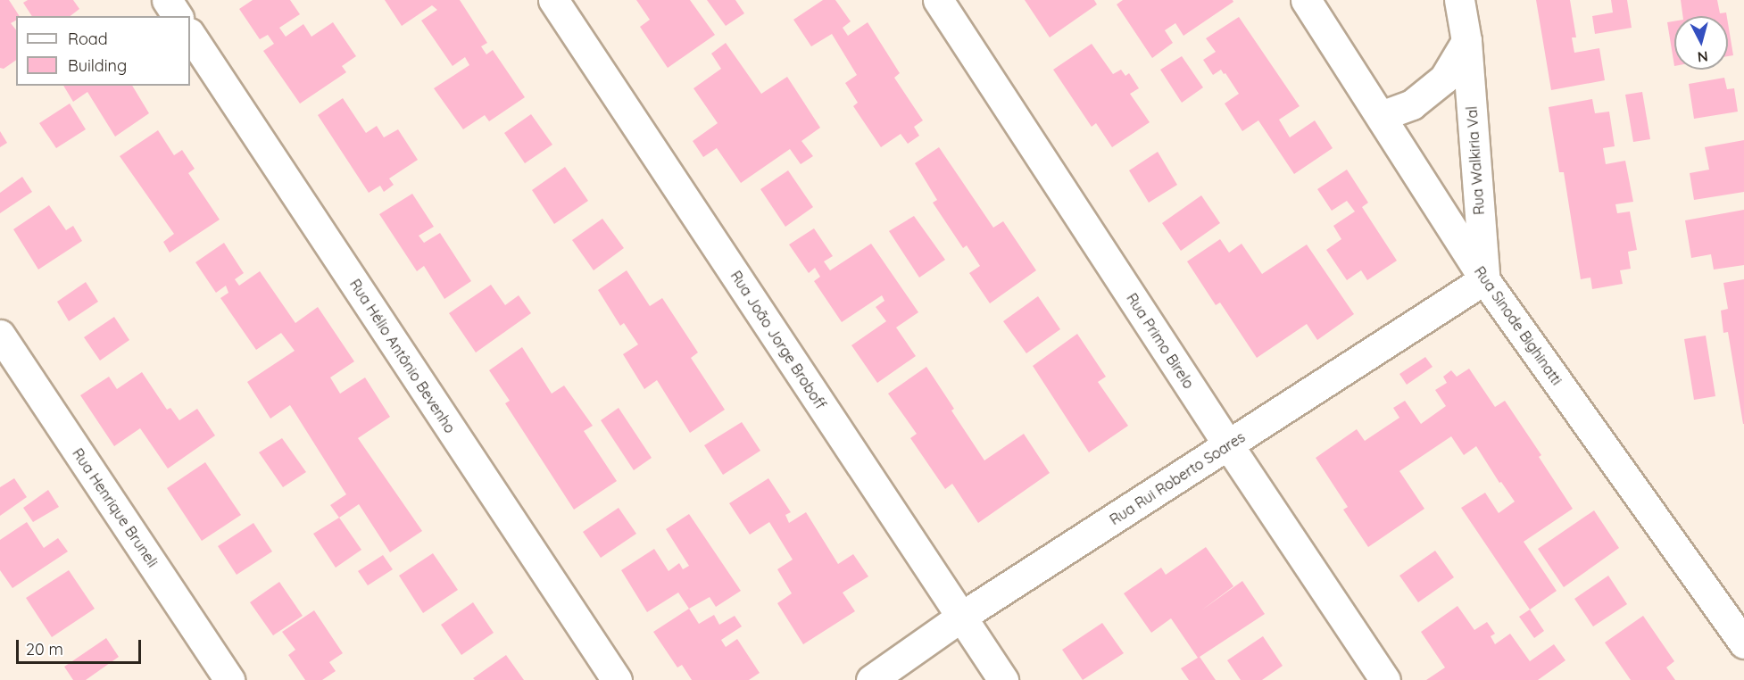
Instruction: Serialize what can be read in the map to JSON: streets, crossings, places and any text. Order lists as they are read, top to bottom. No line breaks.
{"streets":{"street":["Rua Walkiria Val","Rua Sinode Bighinatti","Rua João Jorge Broboff","Rua Primo Birelo","Rua Hélio Antônio Bevenho","Rua Rui Roberto Soares","Rua Henrique Bruneli"]},"crossings":[["Rua Walkiria Val","Rua Sinode Bighinatti"],["Rua Walkiria Val","Rua Rui Roberto Soares"],["Rua Sinode Bighinatti","Rua Rui Roberto Soares"],["Rua João Jorge Broboff","Rua Rui Roberto Soares"],["Rua Primo Birelo","Rua Rui Roberto Soares"]],"legend":["Road","Building"],"scale_bar":"20 m","north":"bottom"}
